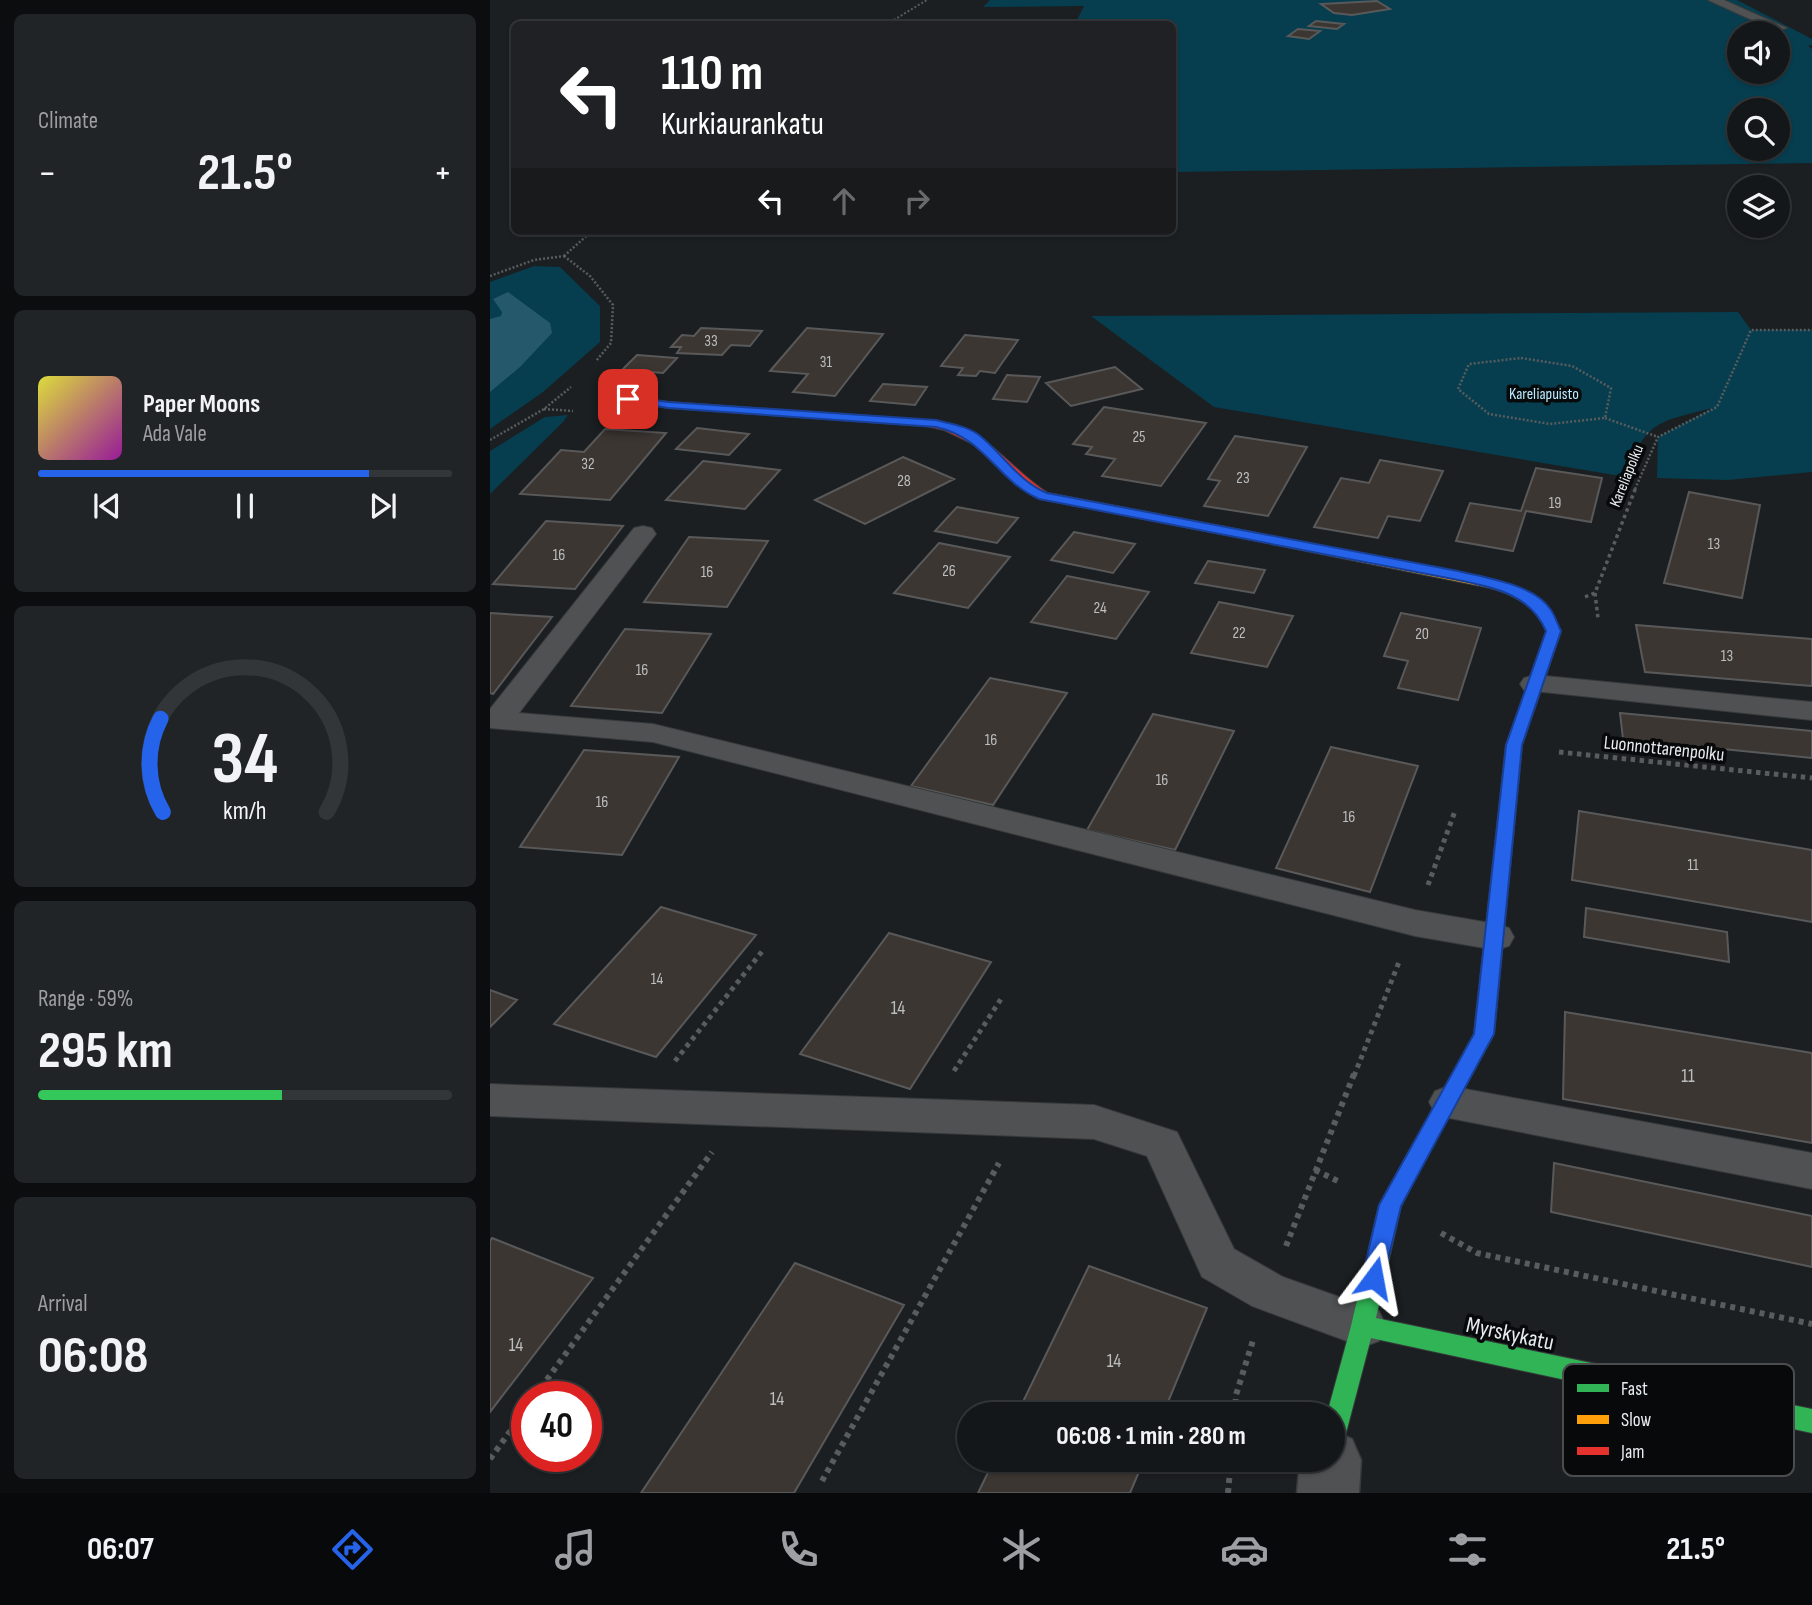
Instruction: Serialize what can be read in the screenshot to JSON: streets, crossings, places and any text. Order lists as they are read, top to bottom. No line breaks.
{"streets":{"street":["Myrskykatu"],"path":["Kareliapolku","Luonnottarenpolku"]},"parks":["Kareliapuisto"],"house_numbers":["33","31","25","32","23","28","19","13","16","26","16","24","22","20","13","16","16","16","16","16","11","14","14","11","14","14","14"],"legend":["Fast","Slow","Jam"],"page":{"tile":["Climate",["Range · 59%","295 km"],["Arrival","06:08"]],"turn":["110 m","Kurkiaurankatu"],"heat":["−","21.5°","+"],"song":["Paper Moons","Ada Vale"],"limit":"40","trip":"06:08 · 1 min · 280 m","tabs":["06:07","21.5°"],"gauge":["34","km/h"]}}
